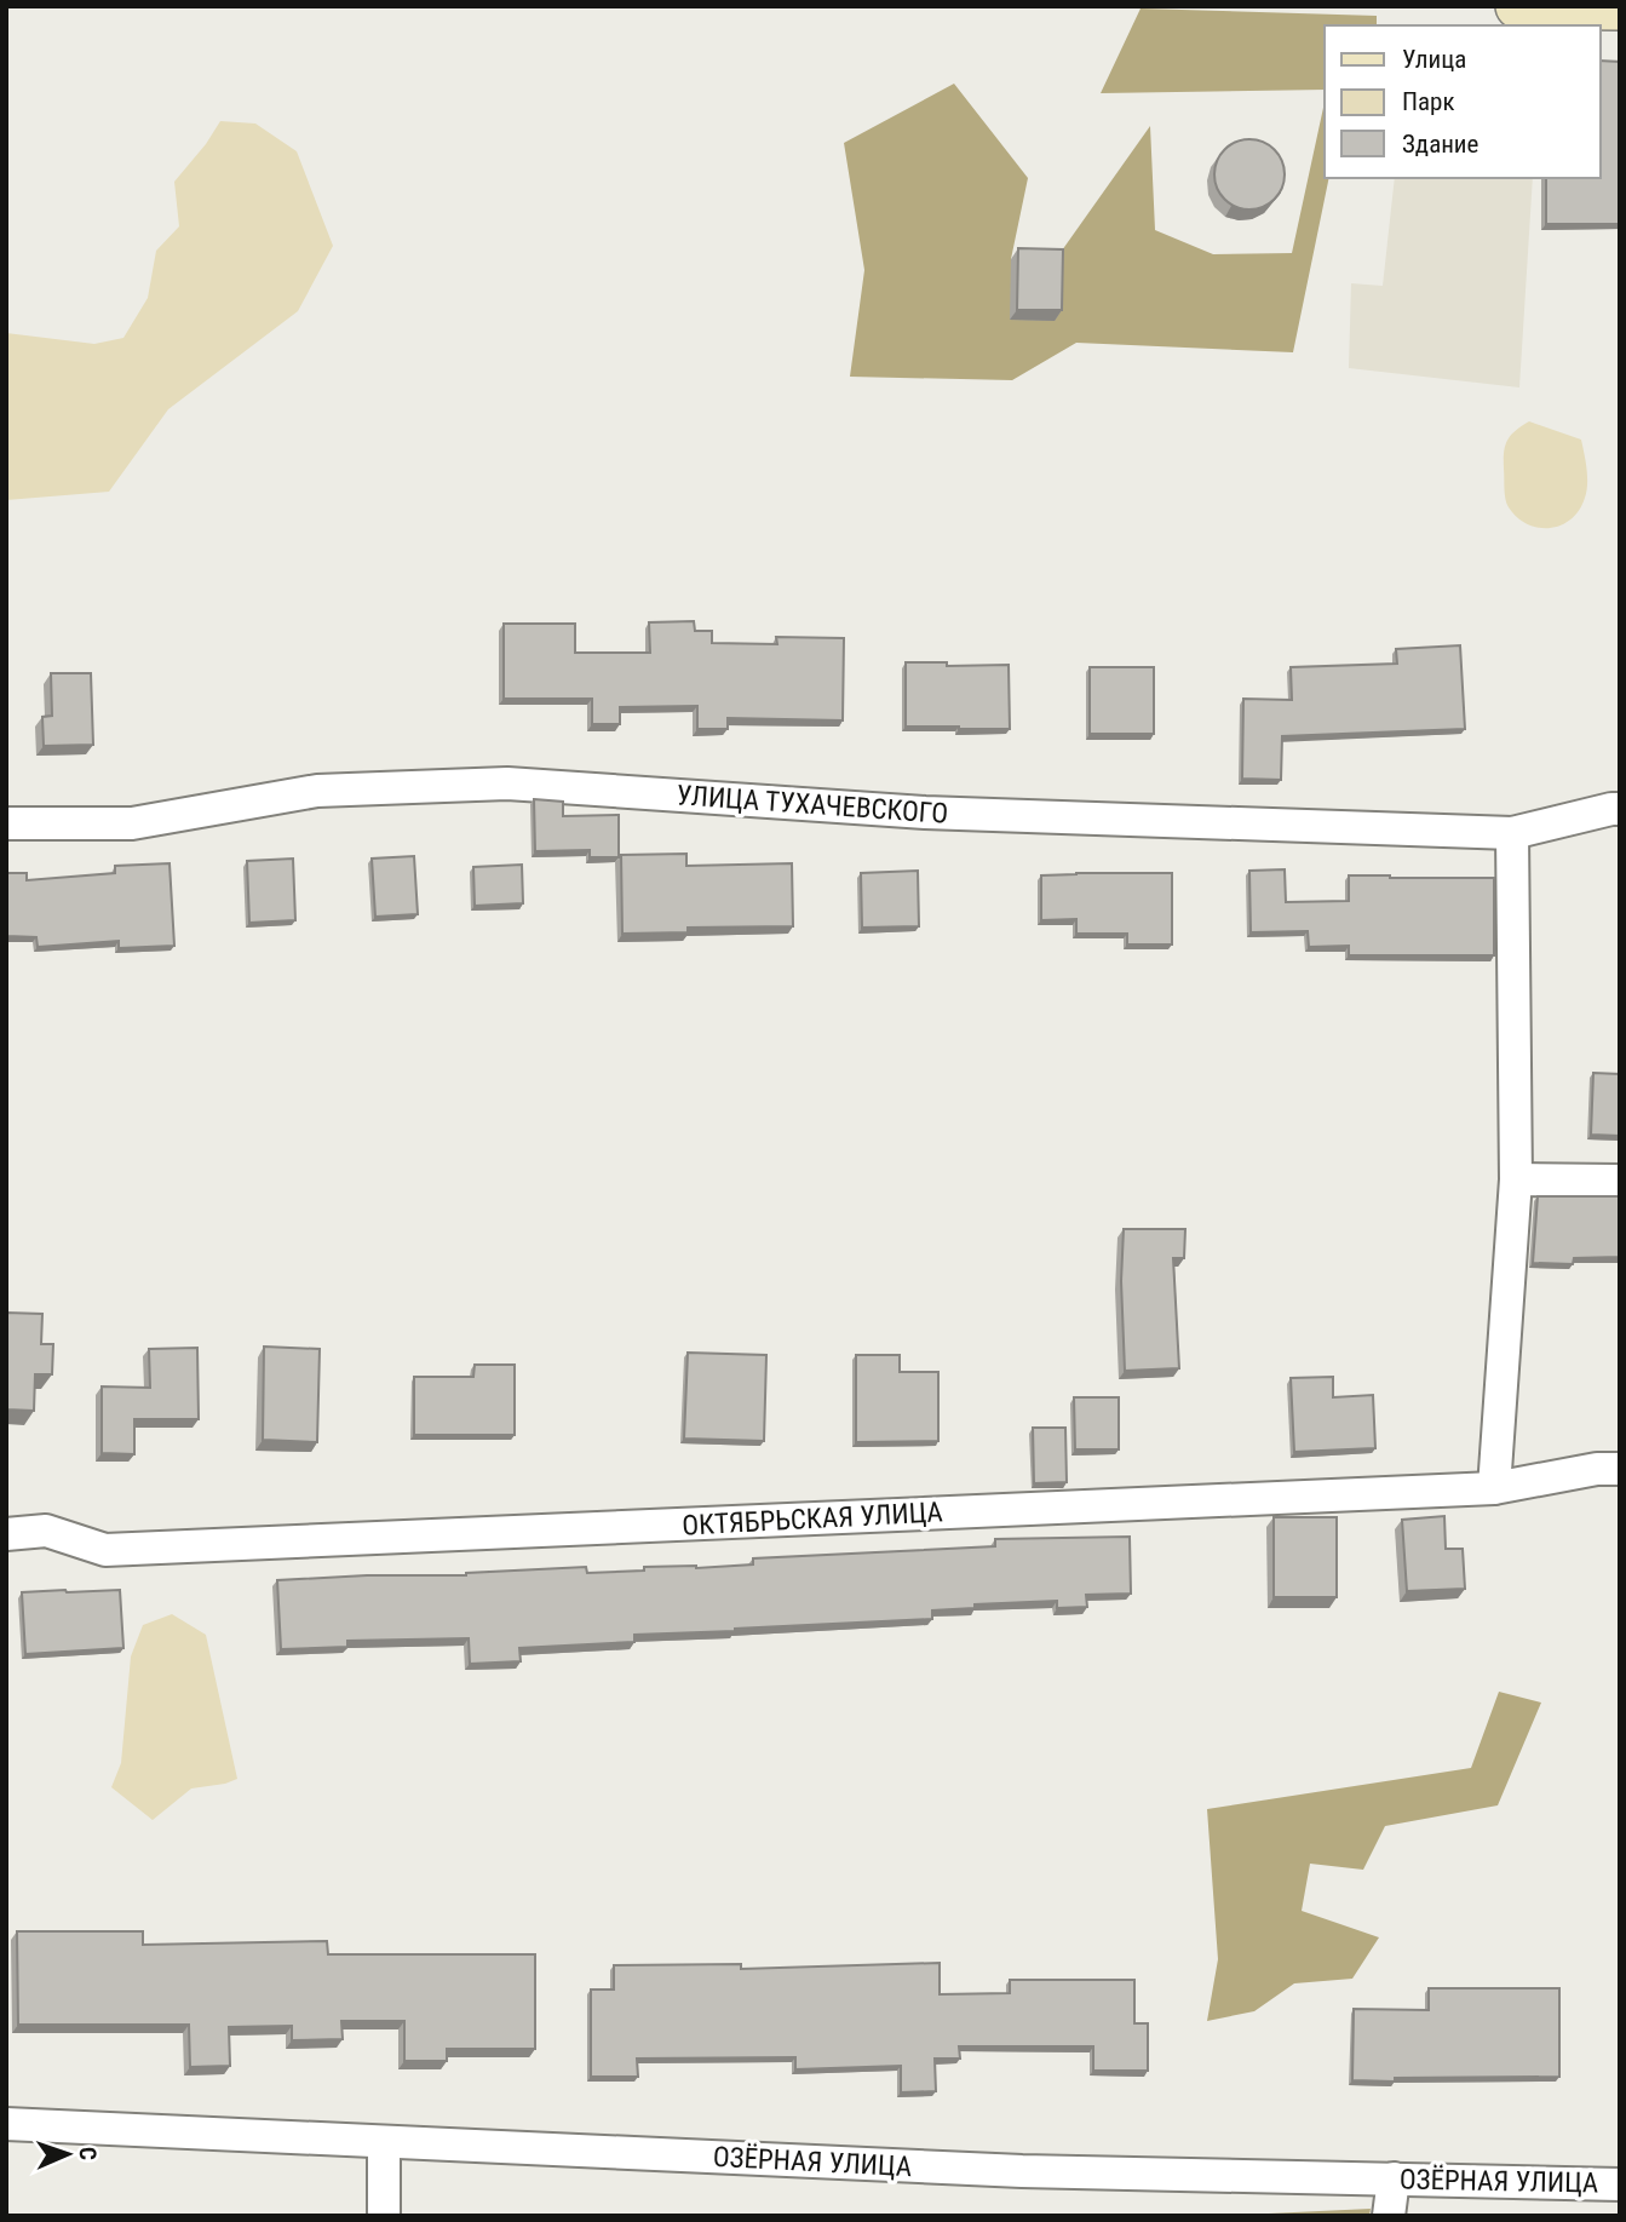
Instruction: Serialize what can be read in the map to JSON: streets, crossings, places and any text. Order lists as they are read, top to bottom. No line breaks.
{"streets":{"street":["УЛИЦА ТУХАЧЕВСКОГО","ОКТЯБРЬСКАЯ УЛИЦА","ОЗЁРНАЯ УЛИЦА"]},"legend":["Улица","Парк","Здание"],"north":"right"}
